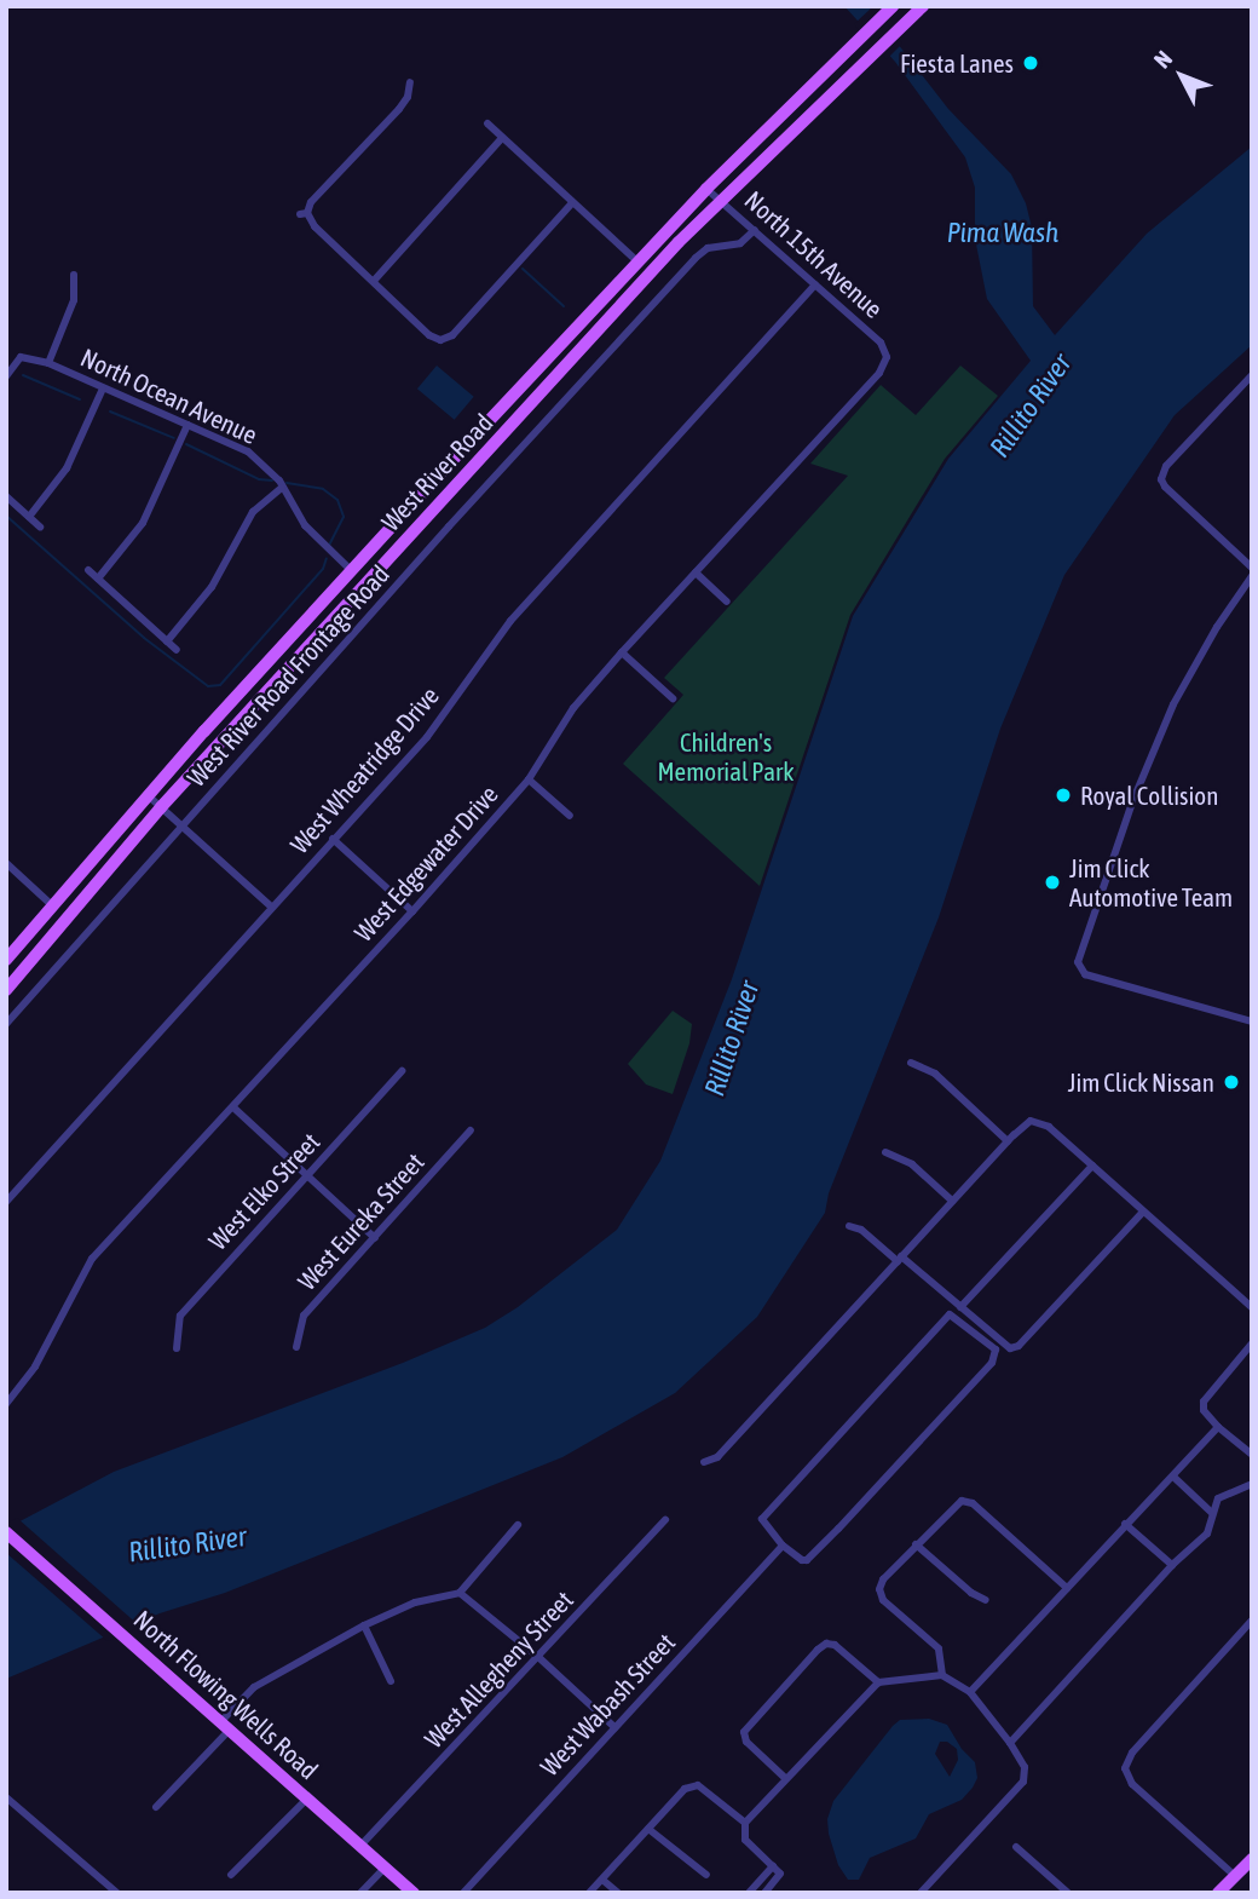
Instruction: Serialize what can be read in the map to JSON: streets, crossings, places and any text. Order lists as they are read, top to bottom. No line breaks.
{"streets":{"main road":["West River Road","North Flowing Wells Road"],"street":["North 15th Avenue","North Ocean Avenue","West River Road Frontage Road","West Wheatridge Drive","West Edgewater Drive","West Elko Street","West Eureka Street","West Allegheny Street","West Wabash Street"]},"crossings":[["North 15th Avenue","West River Road"],["North 15th Avenue","West River Road Frontage Road"],["North 15th Avenue","West Wheatridge Drive"],["North 15th Avenue","West Edgewater Drive"],["North Ocean Avenue","West River Road"],["West Allegheny Street","North Flowing Wells Road"]],"water":["Pima Wash","Rillito River"],"parks":["Children's Memorial Park"],"places":["Fiesta Lanes","Royal Collision","Jim Click Automotive Team","Jim Click Nissan"],"north":"top left"}
